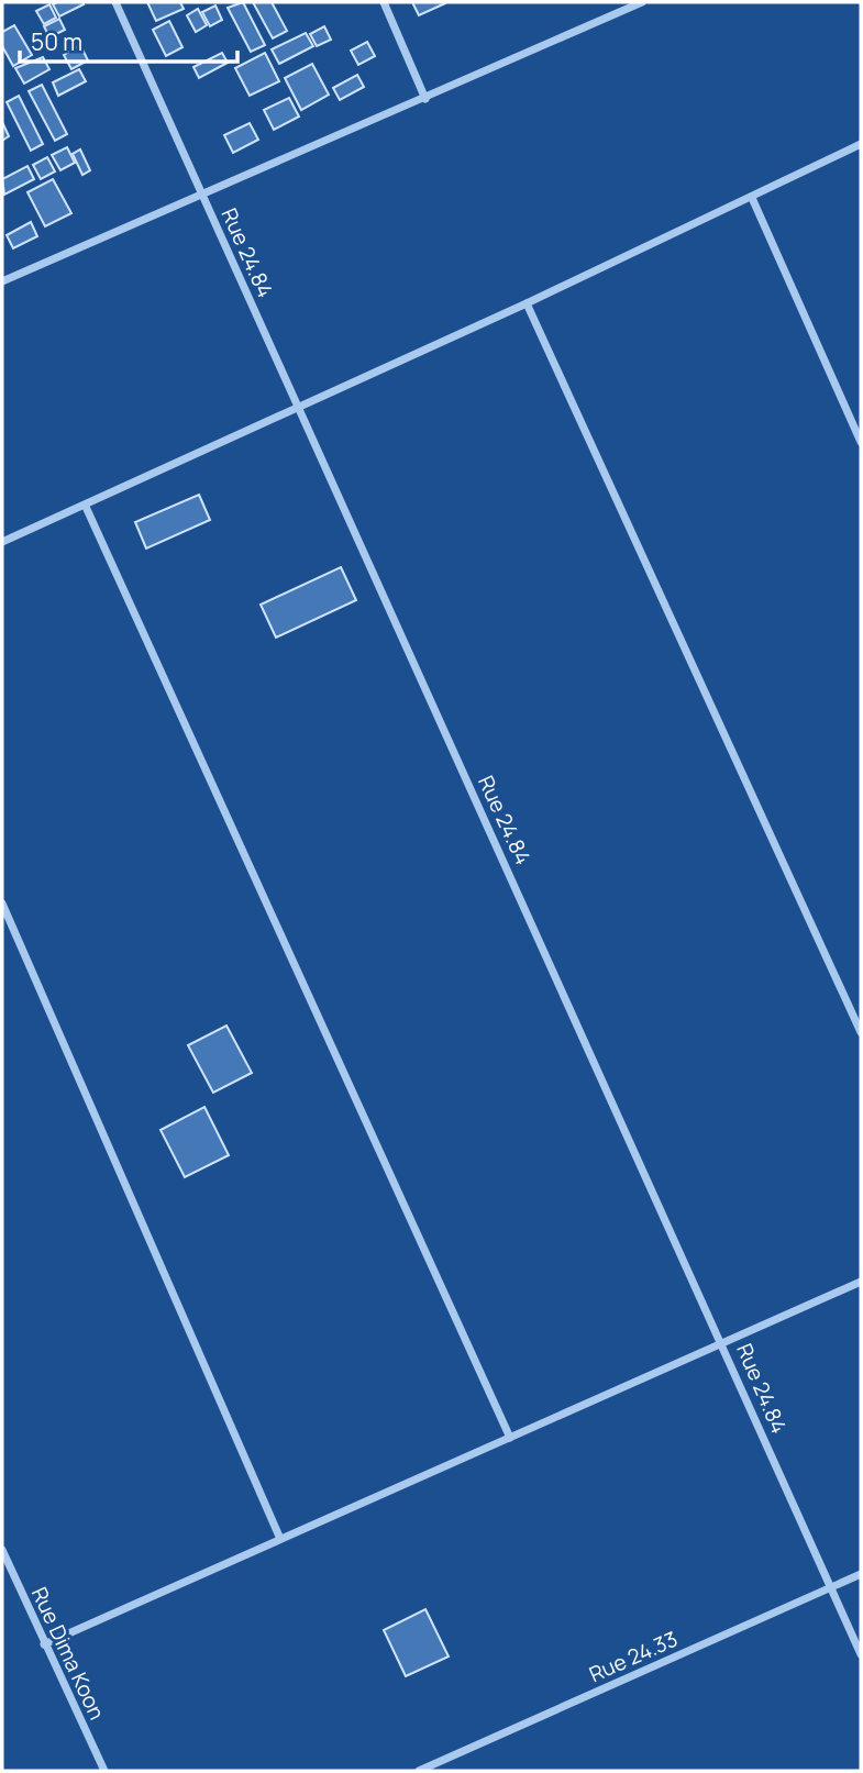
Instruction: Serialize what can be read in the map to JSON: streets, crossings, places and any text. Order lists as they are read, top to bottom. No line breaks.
{"streets":{"street":["Rue 24.84","Rue Dima Koon","Rue 24.33"]},"crossings":[["Rue 24.84","Rue 24.33"]],"scale_bar":"50 m"}
